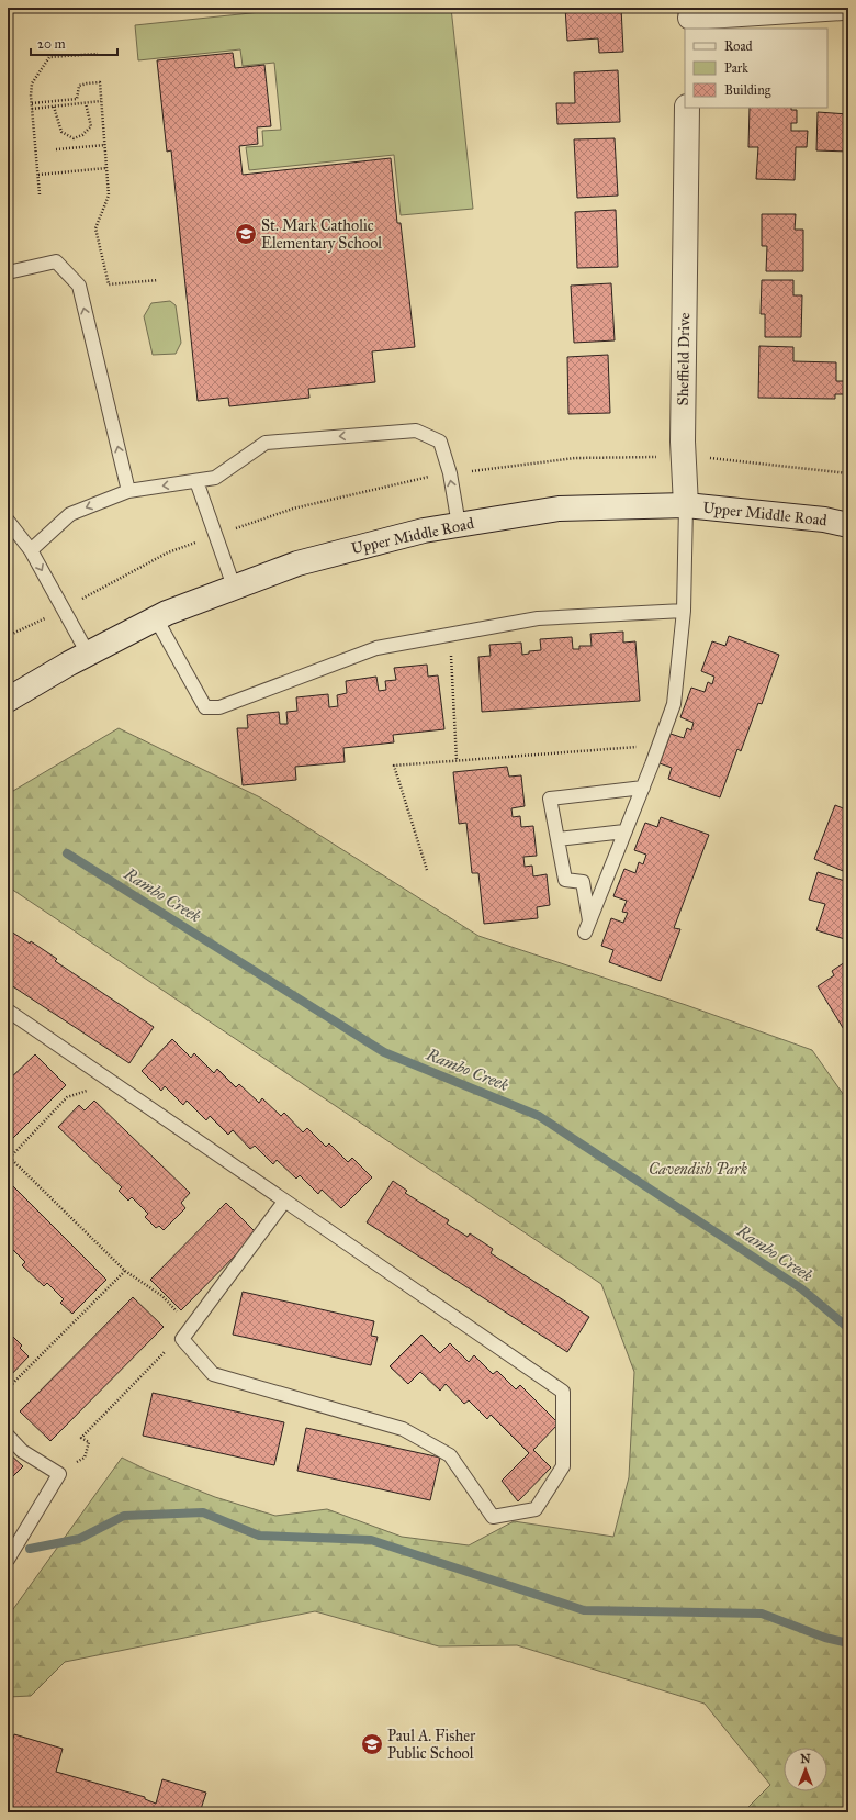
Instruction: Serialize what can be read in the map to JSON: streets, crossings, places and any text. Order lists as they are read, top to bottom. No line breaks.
{"streets":{"main road":["Sheffield Drive","Upper Middle Road"]},"crossings":[["Sheffield Drive","Upper Middle Road"]],"water":["Rambo Creek"],"parks":["Cavendish Park"],"places":{"school or university":["St. Mark Catholic Elementary School","Paul A. Fisher Public School"]},"legend":["Road","Park","Building"],"scale_bar":"20 m","north":"top"}
